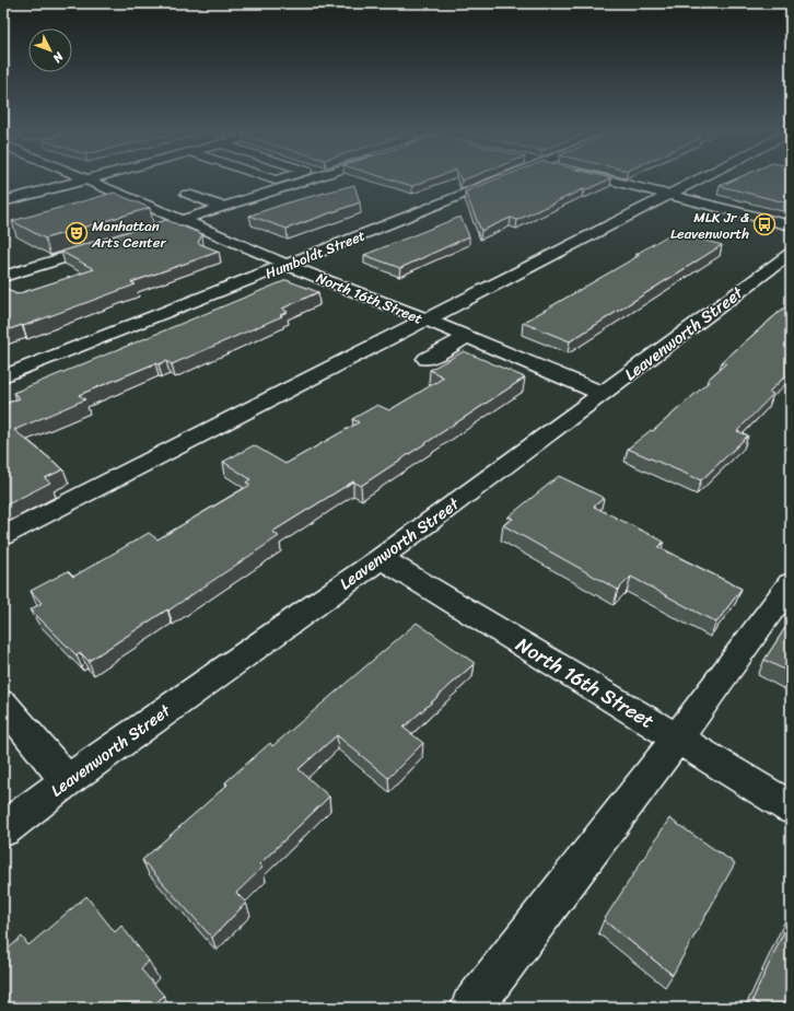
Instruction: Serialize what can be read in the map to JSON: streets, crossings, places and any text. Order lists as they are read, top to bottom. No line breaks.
{"streets":{"street":["Humboldt Street","North 16th Street","Leavenworth Street"]},"crossings":[["Humboldt Street","North 16th Street"],["North 16th Street","Leavenworth Street"]],"places":{"bus stop":["MLK Jr & Leavenworth"],"theatre":["Manhattan Arts Center"]},"north":"bottom right"}
